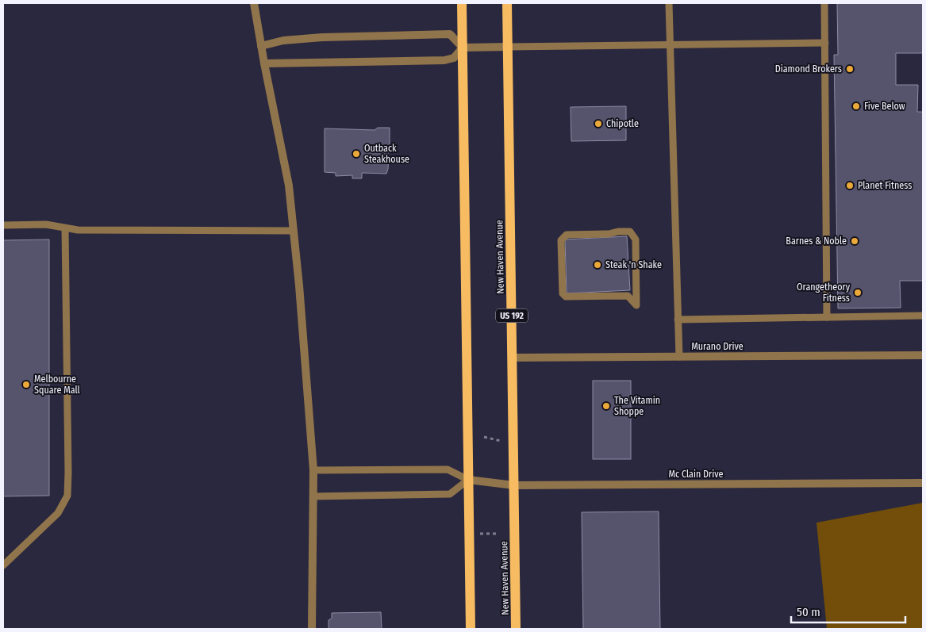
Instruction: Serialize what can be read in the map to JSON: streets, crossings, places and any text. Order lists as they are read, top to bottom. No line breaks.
{"streets":{"main road":["New Haven Avenue","US 192"],"street":["Murano Drive","Mc Clain Drive"]},"crossings":[["New Haven Avenue","Murano Drive"],["New Haven Avenue","Mc Clain Drive"]],"places":["Diamond Brokers","Five Below","Chipotle","Outback Steakhouse","Planet Fitness","Barnes & Noble","Steak 'n Shake","Orangetheory Fitness","Melbourne Square Mall","The Vitamin Shoppe"],"scale_bar":"50 m"}
